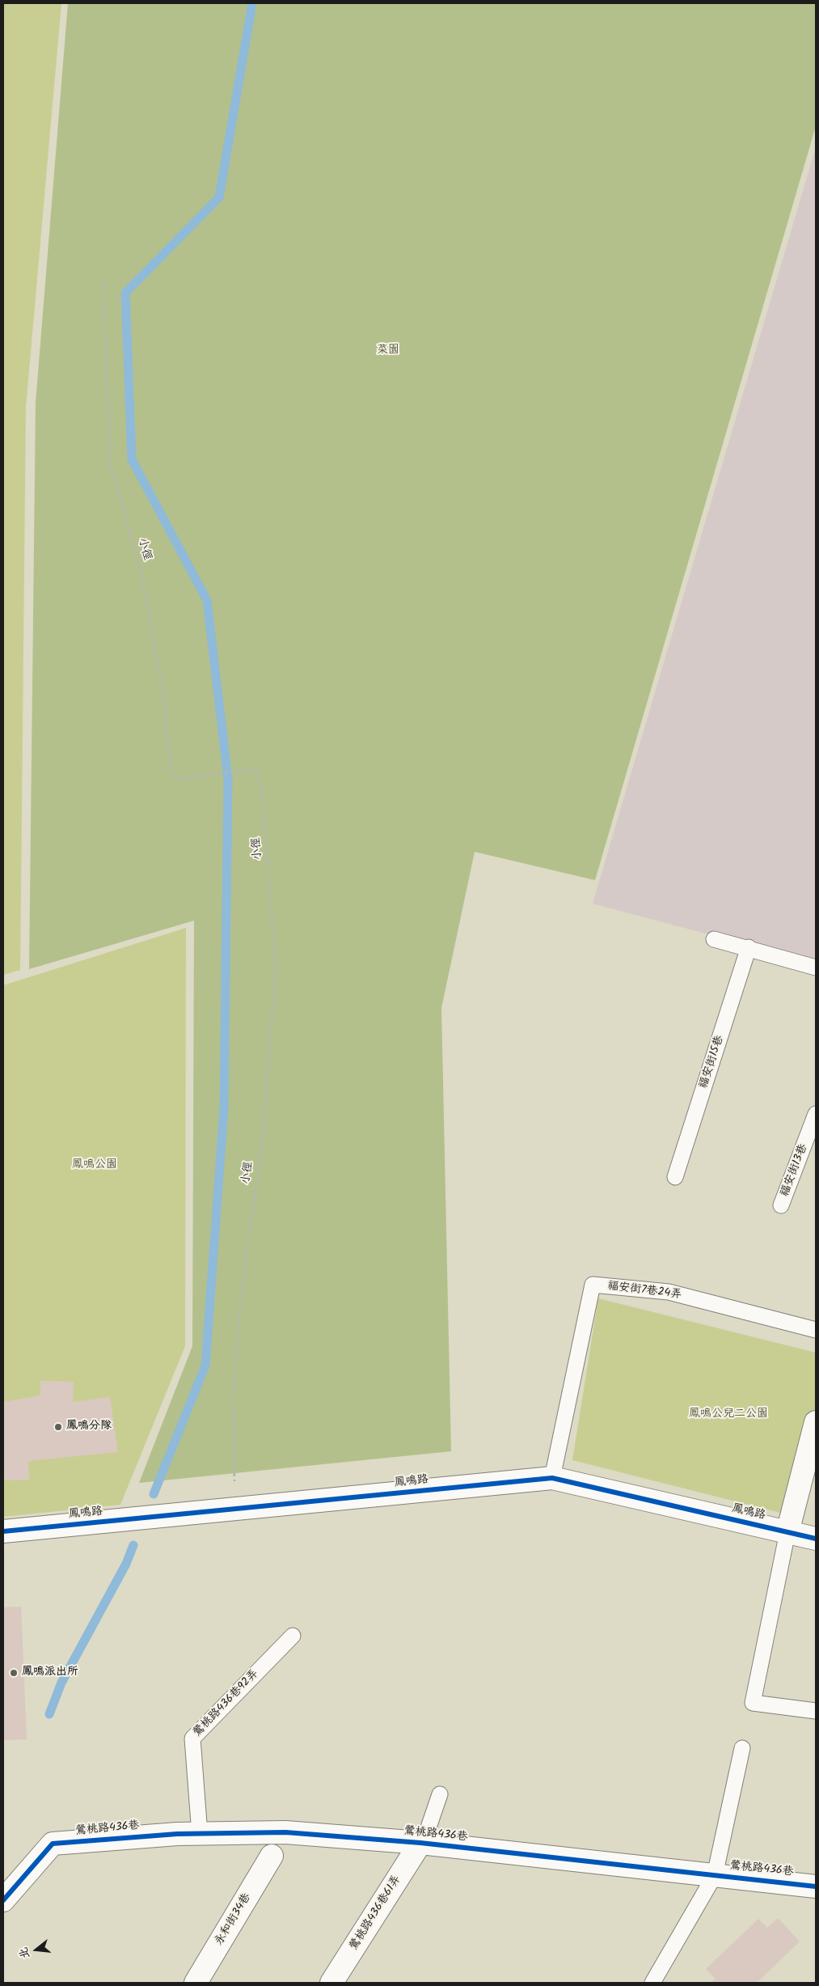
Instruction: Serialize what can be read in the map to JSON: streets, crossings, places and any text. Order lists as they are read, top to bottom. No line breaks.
{"streets":{"street":["鳳鳴路","鶯桃路436巷","鶯桃路436巷61弄","永和街34巷"],"lane":["福安街15巷","福安街13巷","福安街7巷24弄","鶯桃路436巷92弄"],"path":["小徑"]},"crossings":[["小徑","鳳鳴路"],["福安街7巷24弄","鳳鳴路"],["鶯桃路436巷92弄","鶯桃路436巷"],["鶯桃路436巷","鶯桃路436巷61弄"]],"parks":["菜園","鳳鳴公園","鳳鳴公兒二公園"],"places":["鳳鳴分隊","鳳鳴派出所"],"north":"left"}
